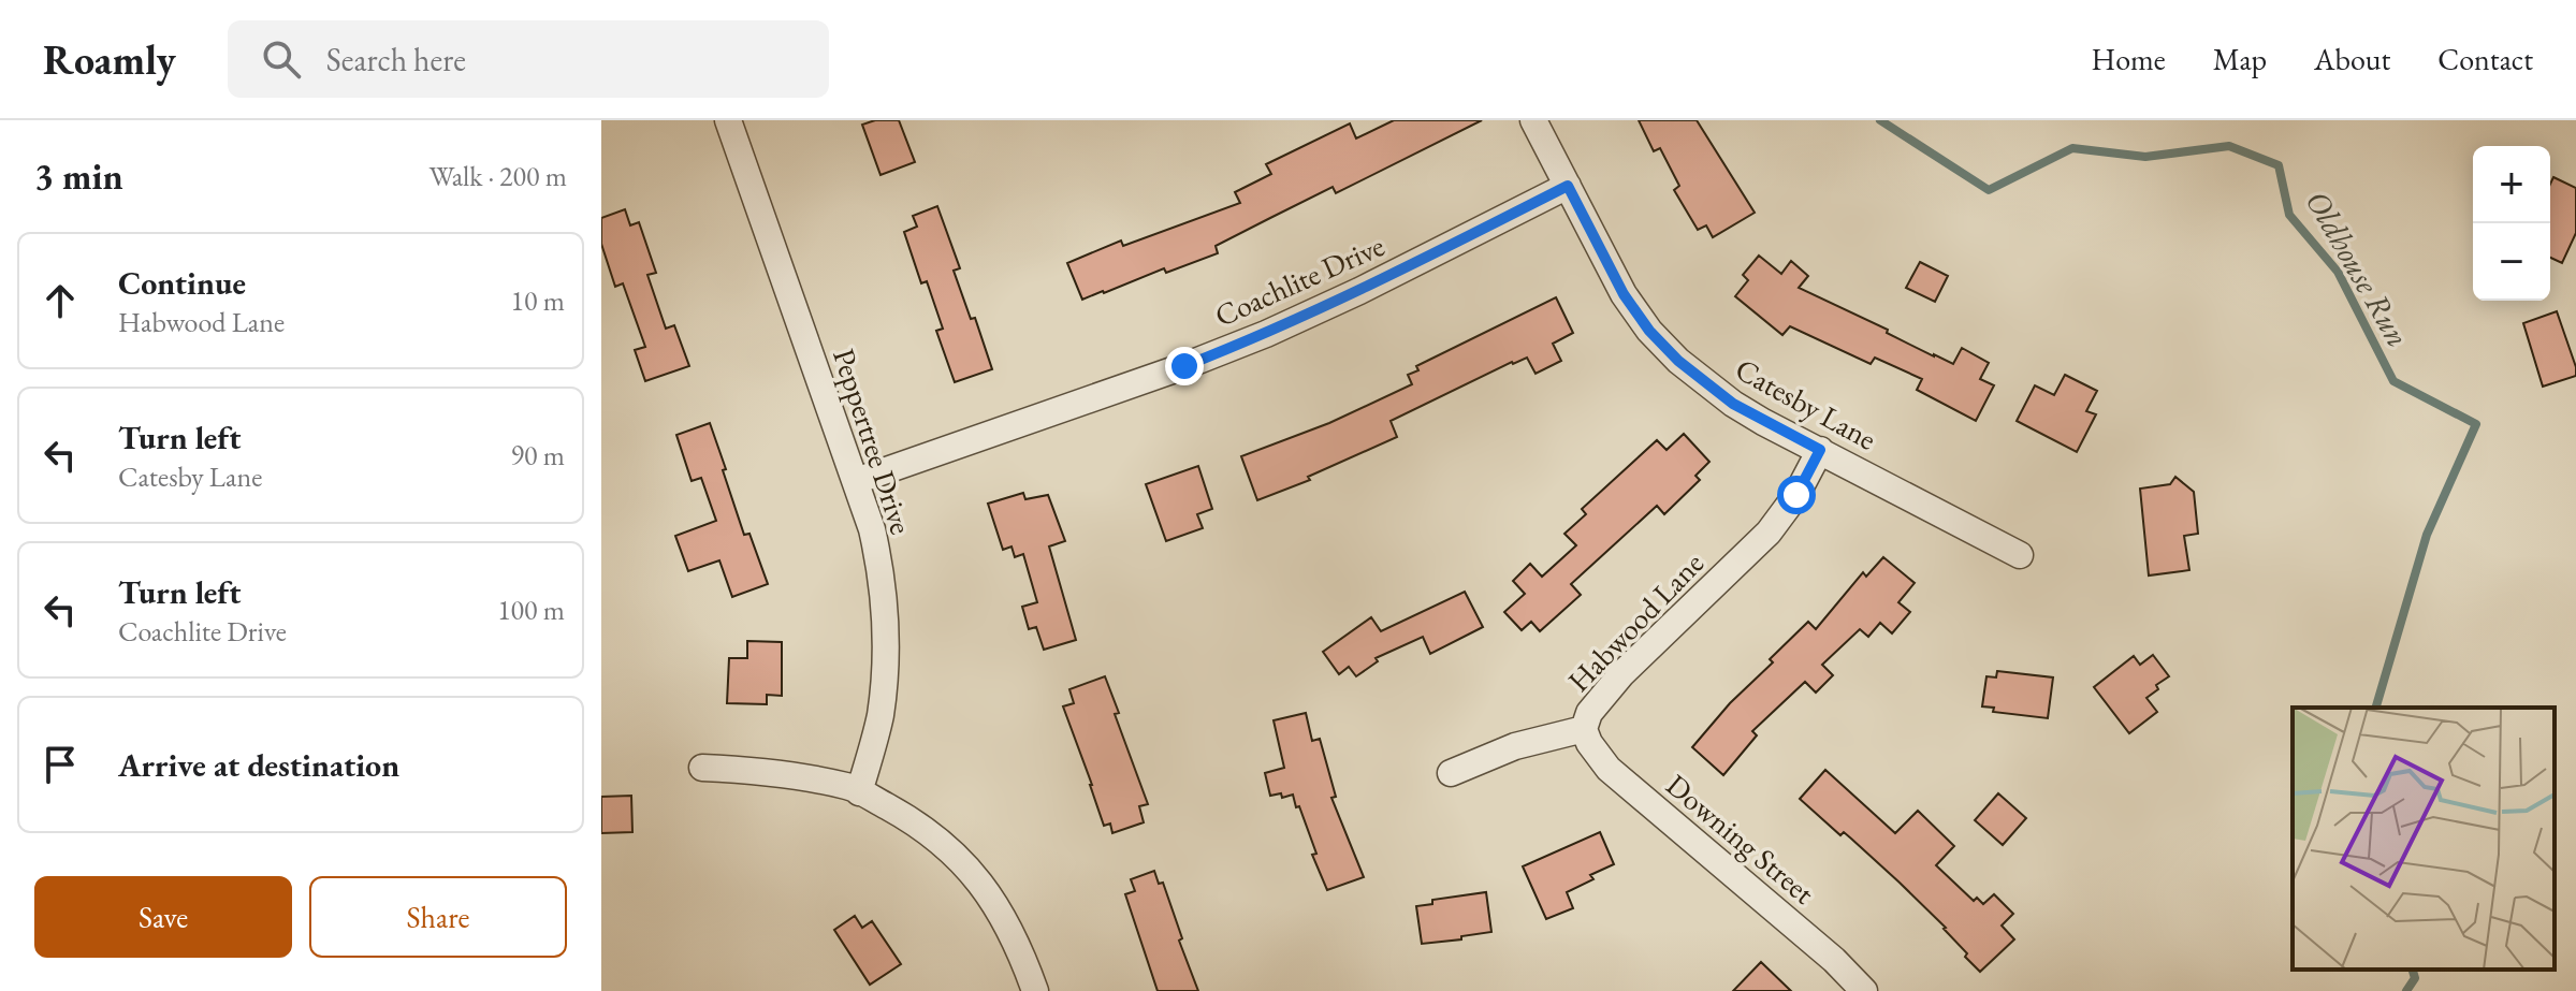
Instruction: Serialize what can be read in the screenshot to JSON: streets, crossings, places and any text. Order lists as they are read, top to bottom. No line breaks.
{"streets":{"street":["Coachlite Drive","Catesby Lane","Peppertree Drive","Habwood Lane","Downing Street"]},"crossings":[["Coachlite Drive","Catesby Lane"],["Coachlite Drive","Peppertree Drive"],["Catesby Lane","Habwood Lane"],["Habwood Lane","Downing Street"]],"water":["Oldhouse Run"],"page":{"header":"Roamly","search":"Search here","nav":["Home","Map","About","Contact"],"heading":["3 min","Walk · 200 m"],"map_buttons":["+","−"],"list":[["Continue","Habwood Lane","10 m"],["Turn left","Catesby Lane","90 m"],["Turn left","Coachlite Drive","100 m"],"Arrive at destination"],"buttons":["Save","Share"]}}
